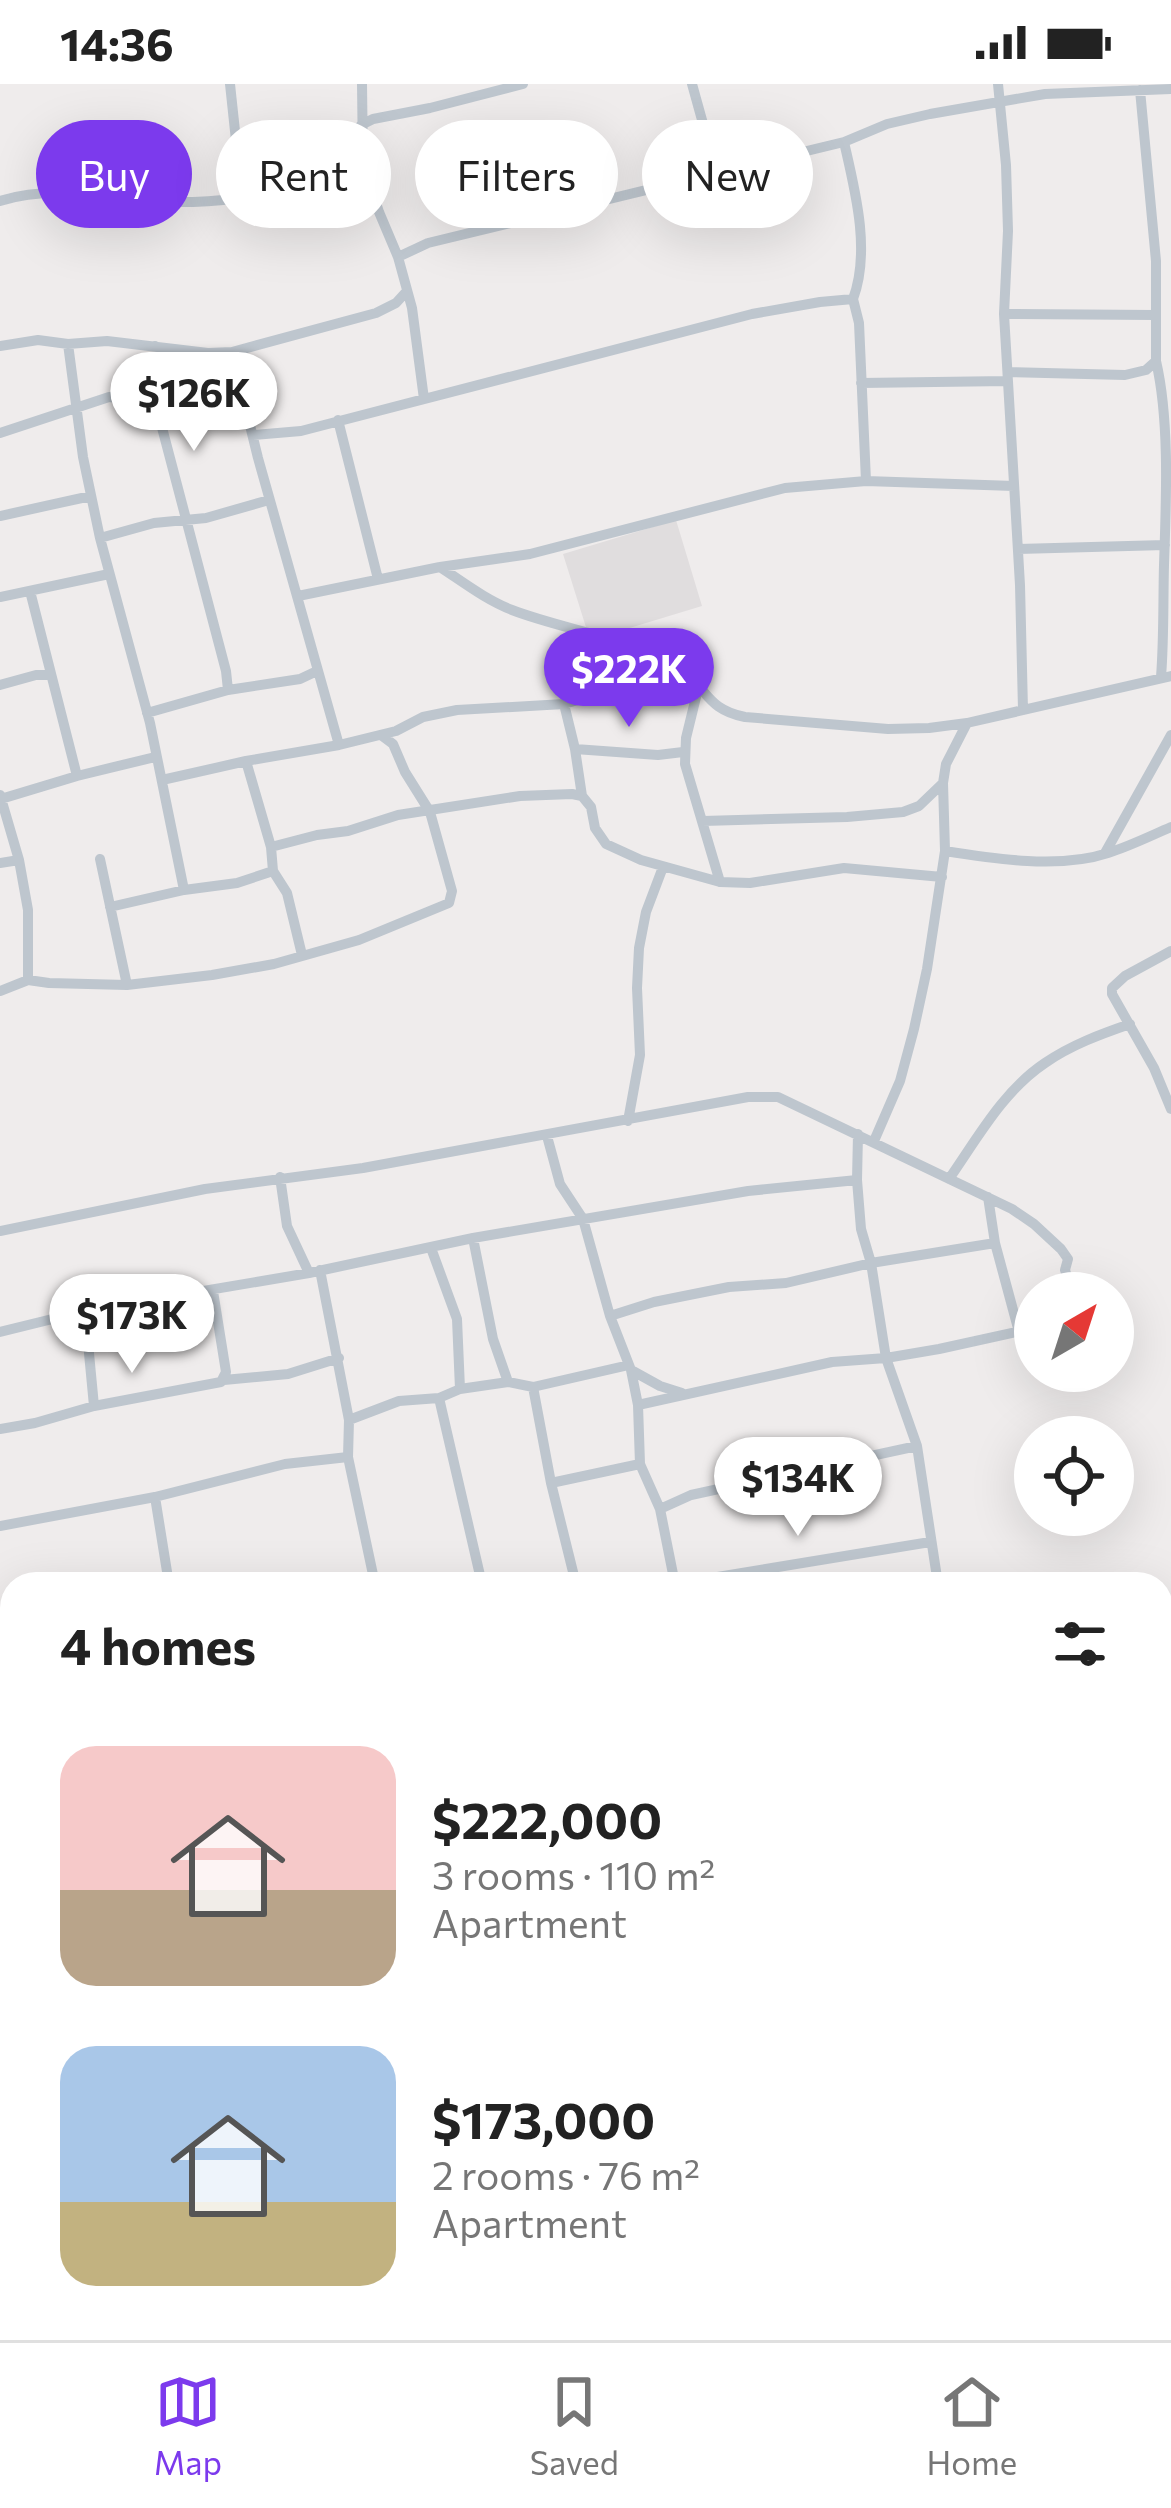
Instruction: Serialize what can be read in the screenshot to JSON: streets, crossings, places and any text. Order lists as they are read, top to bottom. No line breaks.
{"north":"top right","page":{"status":"14:36","chip":["Buy","Rent","Filters","New"],"price":["$126K","$222K","$173K","$134K"],"heading":"4 homes","list":[{"name":"$222,000","note":"3 rooms · 110 m² · Apartment"},{"name":"$173,000","note":"2 rooms · 76 m² · Apartment"}],"tabs":["Map","Saved","Home"]}}
